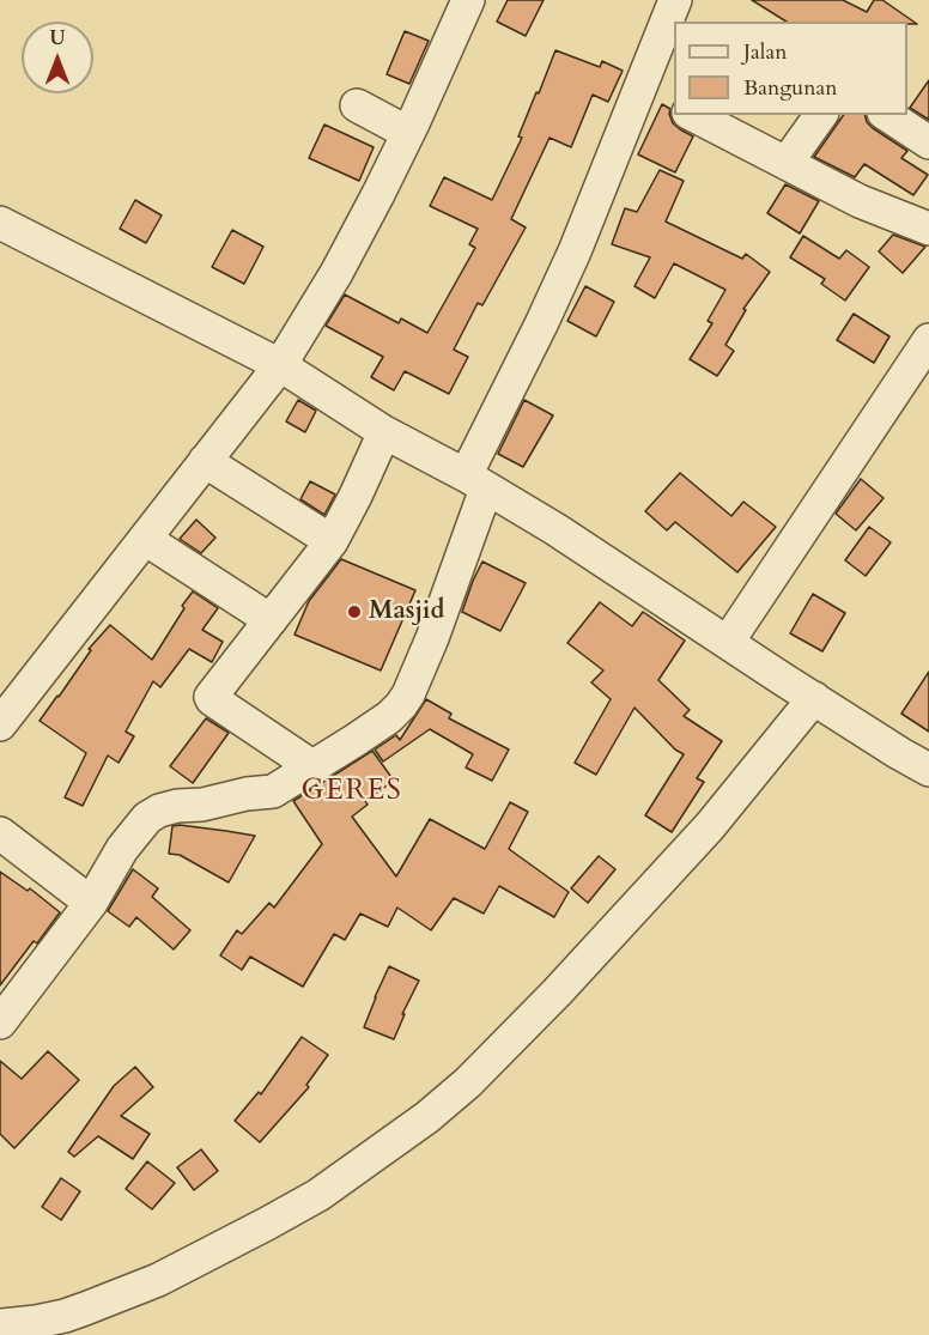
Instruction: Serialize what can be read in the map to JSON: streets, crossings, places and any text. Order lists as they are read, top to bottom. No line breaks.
{"districts":["GERES"],"places":["Masjid"],"legend":["Jalan","Bangunan"],"north":"top"}
